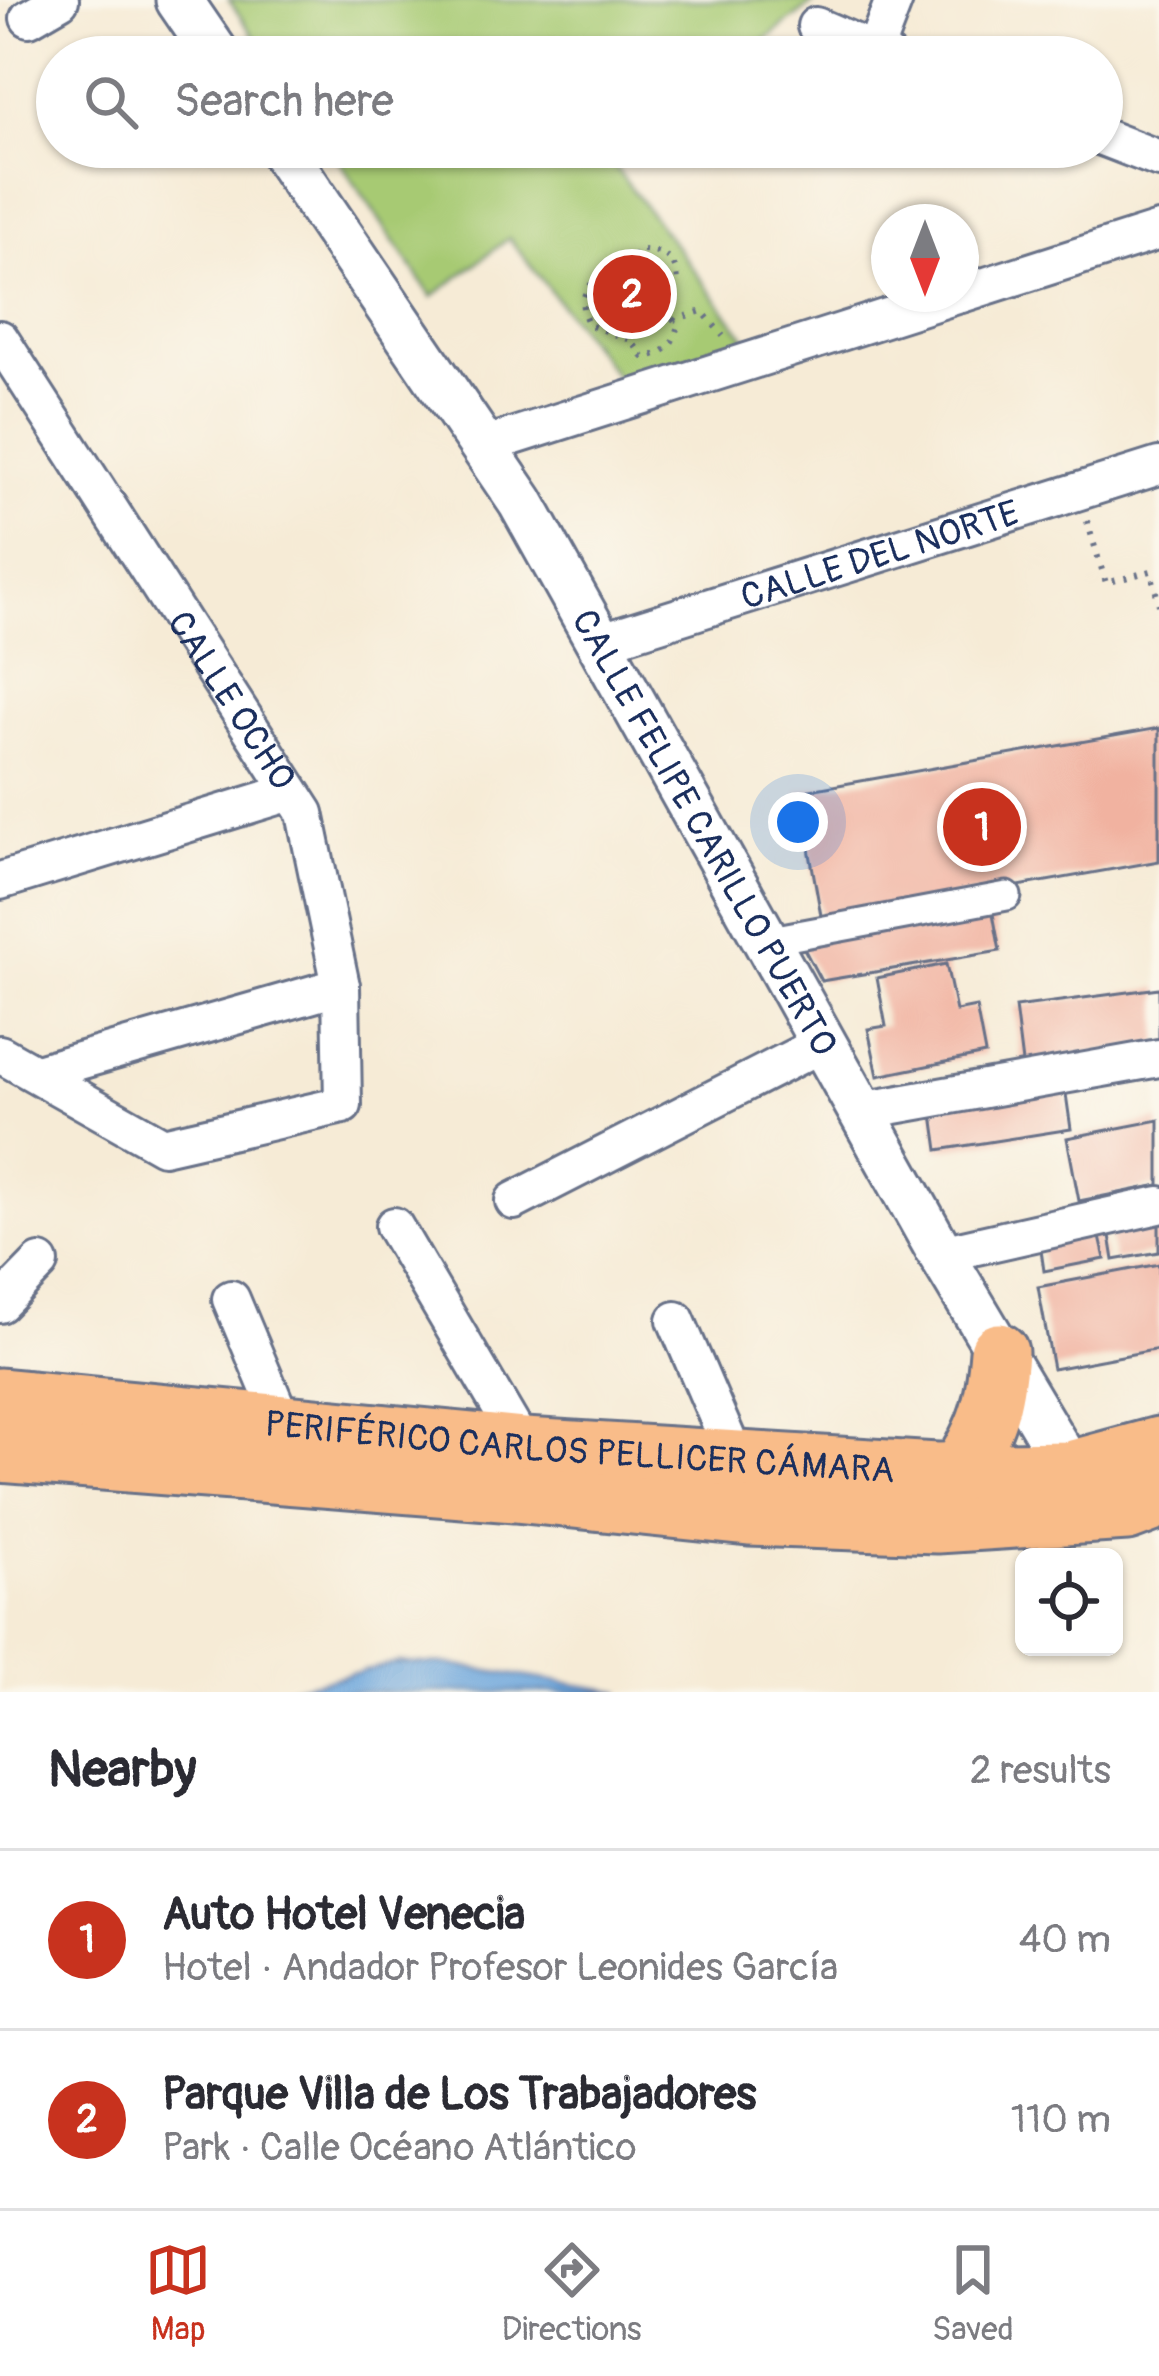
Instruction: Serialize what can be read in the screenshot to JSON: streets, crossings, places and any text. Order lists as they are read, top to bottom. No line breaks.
{"streets":{"main road":["PERIFÉRICO CARLOS PELLICER CÁMARA"],"street":["CALLE DEL NORTE","CALLE OCHO","CALLE FELIPE CARILLO PUERTO"]},"crossings":[["CALLE DEL NORTE","CALLE FELIPE CARILLO PUERTO"],["CALLE FELIPE CARILLO PUERTO","PERIFÉRICO CARLOS PELLICER CÁMARA"]],"north":"bottom","page":{"search":"Search here","pins":["2","1"],"heading":["Nearby","2 results"],"list":[{"mark":"1","name":"Auto Hotel Venecia","note":"Hotel · Andador Profesor Leonides García","value":"40 m"},{"mark":"2","name":"Parque Villa de Los Trabajadores","note":"Park · Calle Océano Atlántico","value":"110 m"}],"nav":["Map","Directions","Saved"]}}
